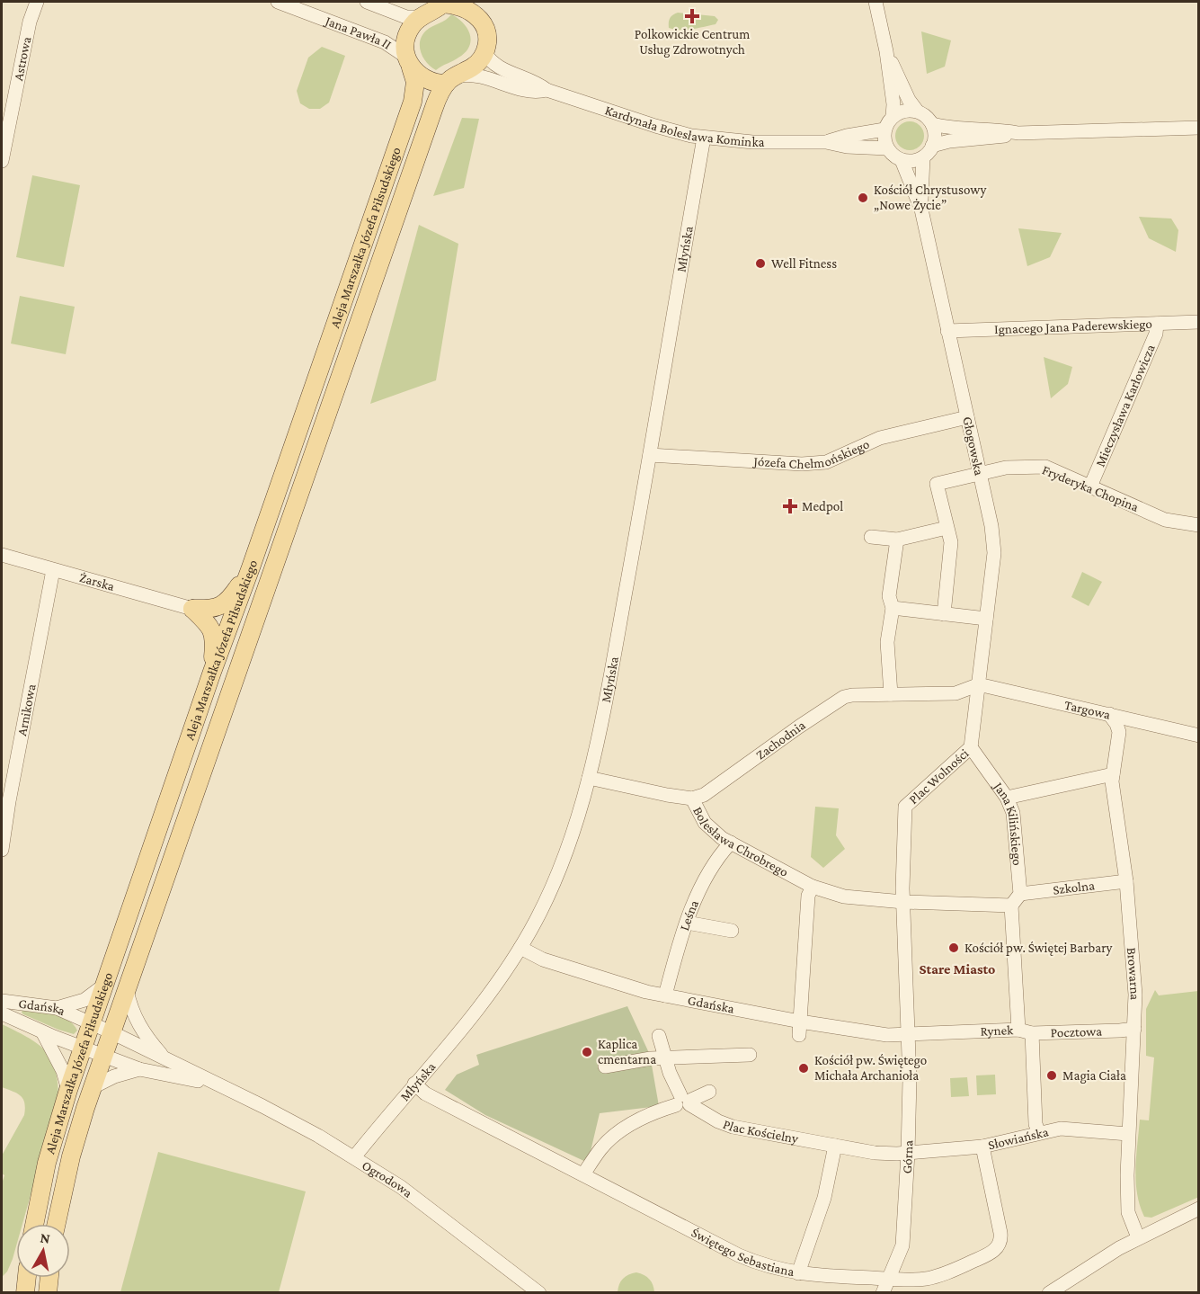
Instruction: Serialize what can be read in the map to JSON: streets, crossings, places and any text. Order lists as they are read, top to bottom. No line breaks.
{"streets":{"main road":["Aleja Marszałka Józefa Piłsudskiego"],"street":["Jana Pawła II","Astrowa","Kardynała Bolesława Kominka","Młyńska","Ignacego Jana Paderewskiego","Mieczysława Karłowicza","Głogowska","Józefa Chełmońskiego","Fryderyka Chopina","Żarska","Targowa","Arnikowa","Zachodnia","Plac Wolności","Jana Kilińskiego","Bolesława Chrobrego","Szkolna","Leśna","Browarna","Gdańska","Rynek","Pocztowa","Plac Kościelny","Słowiańska","Górna","Ogrodowa","Świętego Sebastiana"]},"crossings":[["Jana Pawła II","Kardynała Bolesława Kominka"],["Jana Pawła II","Aleja Marszałka Józefa Piłsudskiego"],["Kardynała Bolesława Kominka","Aleja Marszałka Józefa Piłsudskiego"],["Kardynała Bolesława Kominka","Młyńska"],["Kardynała Bolesława Kominka","Głogowska"],["Aleja Marszałka Józefa Piłsudskiego","Gdańska"],["Aleja Marszałka Józefa Piłsudskiego","Ogrodowa"],["Młyńska","Józefa Chełmońskiego"],["Młyńska","Gdańska"],["Młyńska","Ogrodowa"],["Młyńska","Świętego Sebastiana"],["Ignacego Jana Paderewskiego","Mieczysława Karłowicza"],["Ignacego Jana Paderewskiego","Głogowska"],["Mieczysława Karłowicza","Fryderyka Chopina"],["Głogowska","Józefa Chełmońskiego"],["Głogowska","Fryderyka Chopina"],["Głogowska","Targowa"],["Głogowska","Zachodnia"],["Głogowska","Plac Wolności"],["Żarska","Arnikowa"],["Targowa","Zachodnia"],["Targowa","Plac Wolności"],["Targowa","Browarna"],["Zachodnia","Plac Wolności"],["Zachodnia","Bolesława Chrobrego"],["Plac Wolności","Jana Kilińskiego"],["Jana Kilińskiego","Szkolna"],["Bolesława Chrobrego","Leśna"],["Szkolna","Browarna"],["Leśna","Gdańska"],["Browarna","Pocztowa"],["Browarna","Słowiańska"],["Gdańska","Rynek"],["Gdańska","Górna"],["Gdańska","Ogrodowa"],["Rynek","Pocztowa"],["Rynek","Górna"],["Plac Kościelny","Słowiańska"],["Plac Kościelny","Górna"],["Słowiańska","Górna"],["Słowiańska","Świętego Sebastiana"],["Górna","Świętego Sebastiana"]],"districts":["Stare Miasto"],"places":{"health":["Polkowickie Centrum Usług Zdrowotnych","Medpol"],"other":["Kościół Chrystusowy „Nowe Życie”","Well Fitness","Kościół pw. Świętej Barbary","Kaplica cmentarna","Kościół pw. Świętego Michała Archanioła","Magia Ciała"]},"north":"top"}
